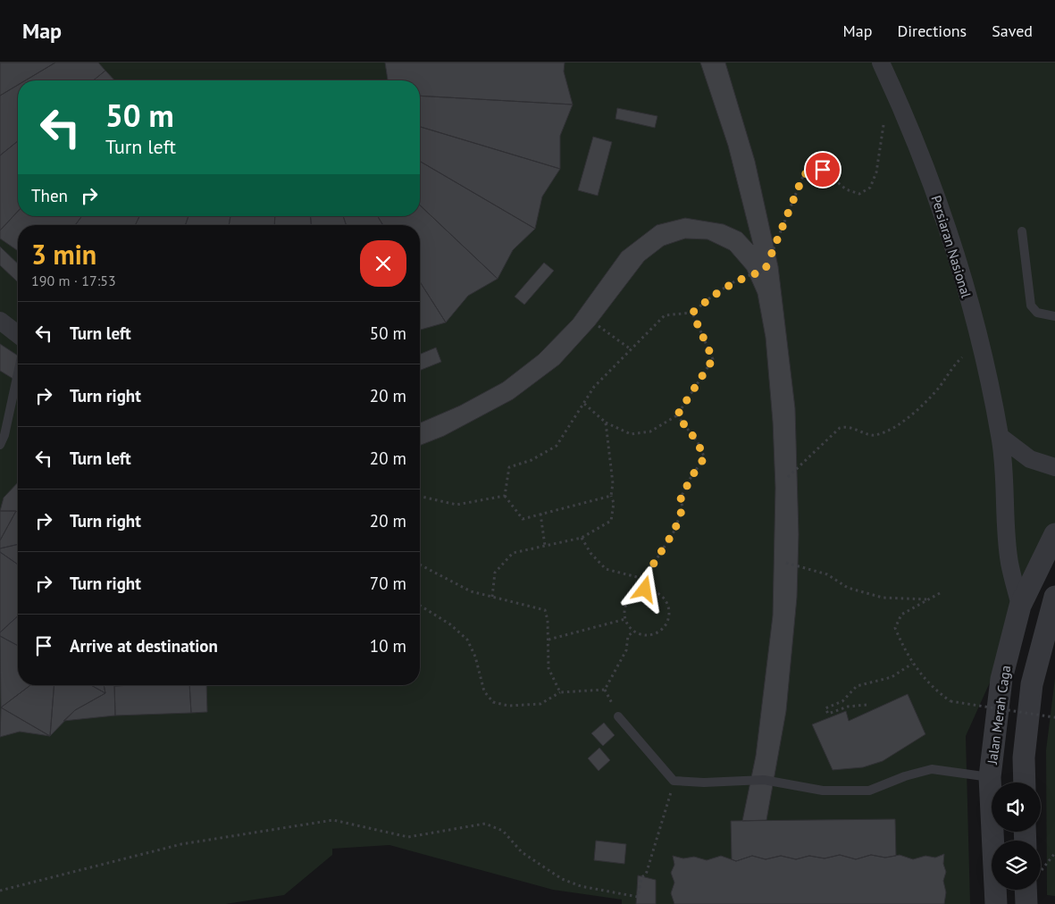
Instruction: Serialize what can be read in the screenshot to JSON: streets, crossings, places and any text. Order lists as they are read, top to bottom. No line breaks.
{"streets":{"street":["Persiaran Nasional","Jalan Merah Caga"]},"crossings":[["Persiaran Nasional","Jalan Merah Caga"]],"page":{"header":"Map","nav":["Map","Directions","Saved"],"turn":["50 m","Turn left"],"then":"Then","heading":["3 min","190 m · 17:53"],"list":[{"name":"Turn left","value":"50 m"},{"name":"Turn right","value":"20 m"},{"name":"Turn left","value":"20 m"},{"name":"Turn right","value":"20 m"},{"name":"Turn right","value":"70 m"},{"name":"Arrive at destination","value":"10 m"}]}}
